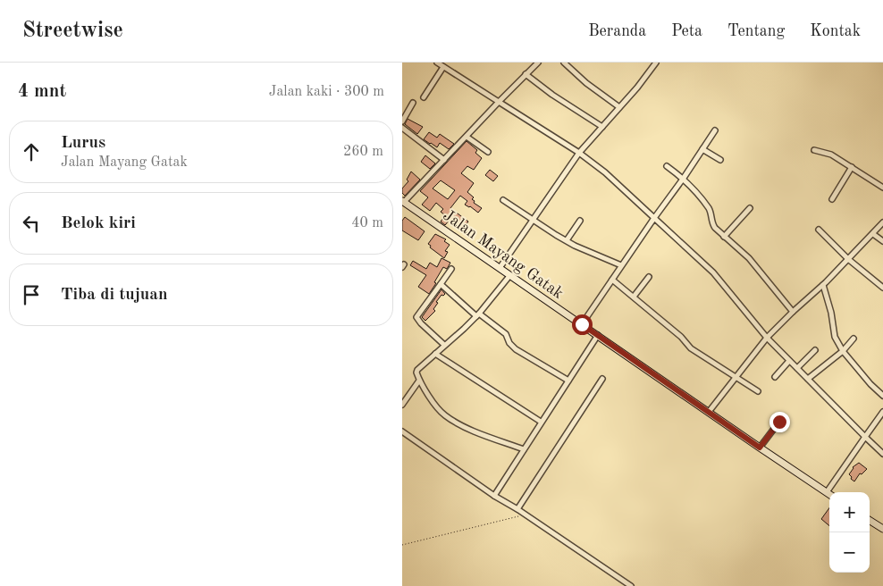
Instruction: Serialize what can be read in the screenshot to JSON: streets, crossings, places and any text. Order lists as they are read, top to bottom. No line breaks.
{"streets":{"street":["Jalan Mayang Gatak"]},"page":{"header":"Streetwise","nav":["Beranda","Peta","Tentang","Kontak"],"heading":["4 mnt","Jalan kaki · 300 m"],"list":[["Lurus","Jalan Mayang Gatak","260 m"],["Belok kiri","40 m"],"Tiba di tujuan"],"map_buttons":["+","−"]}}
